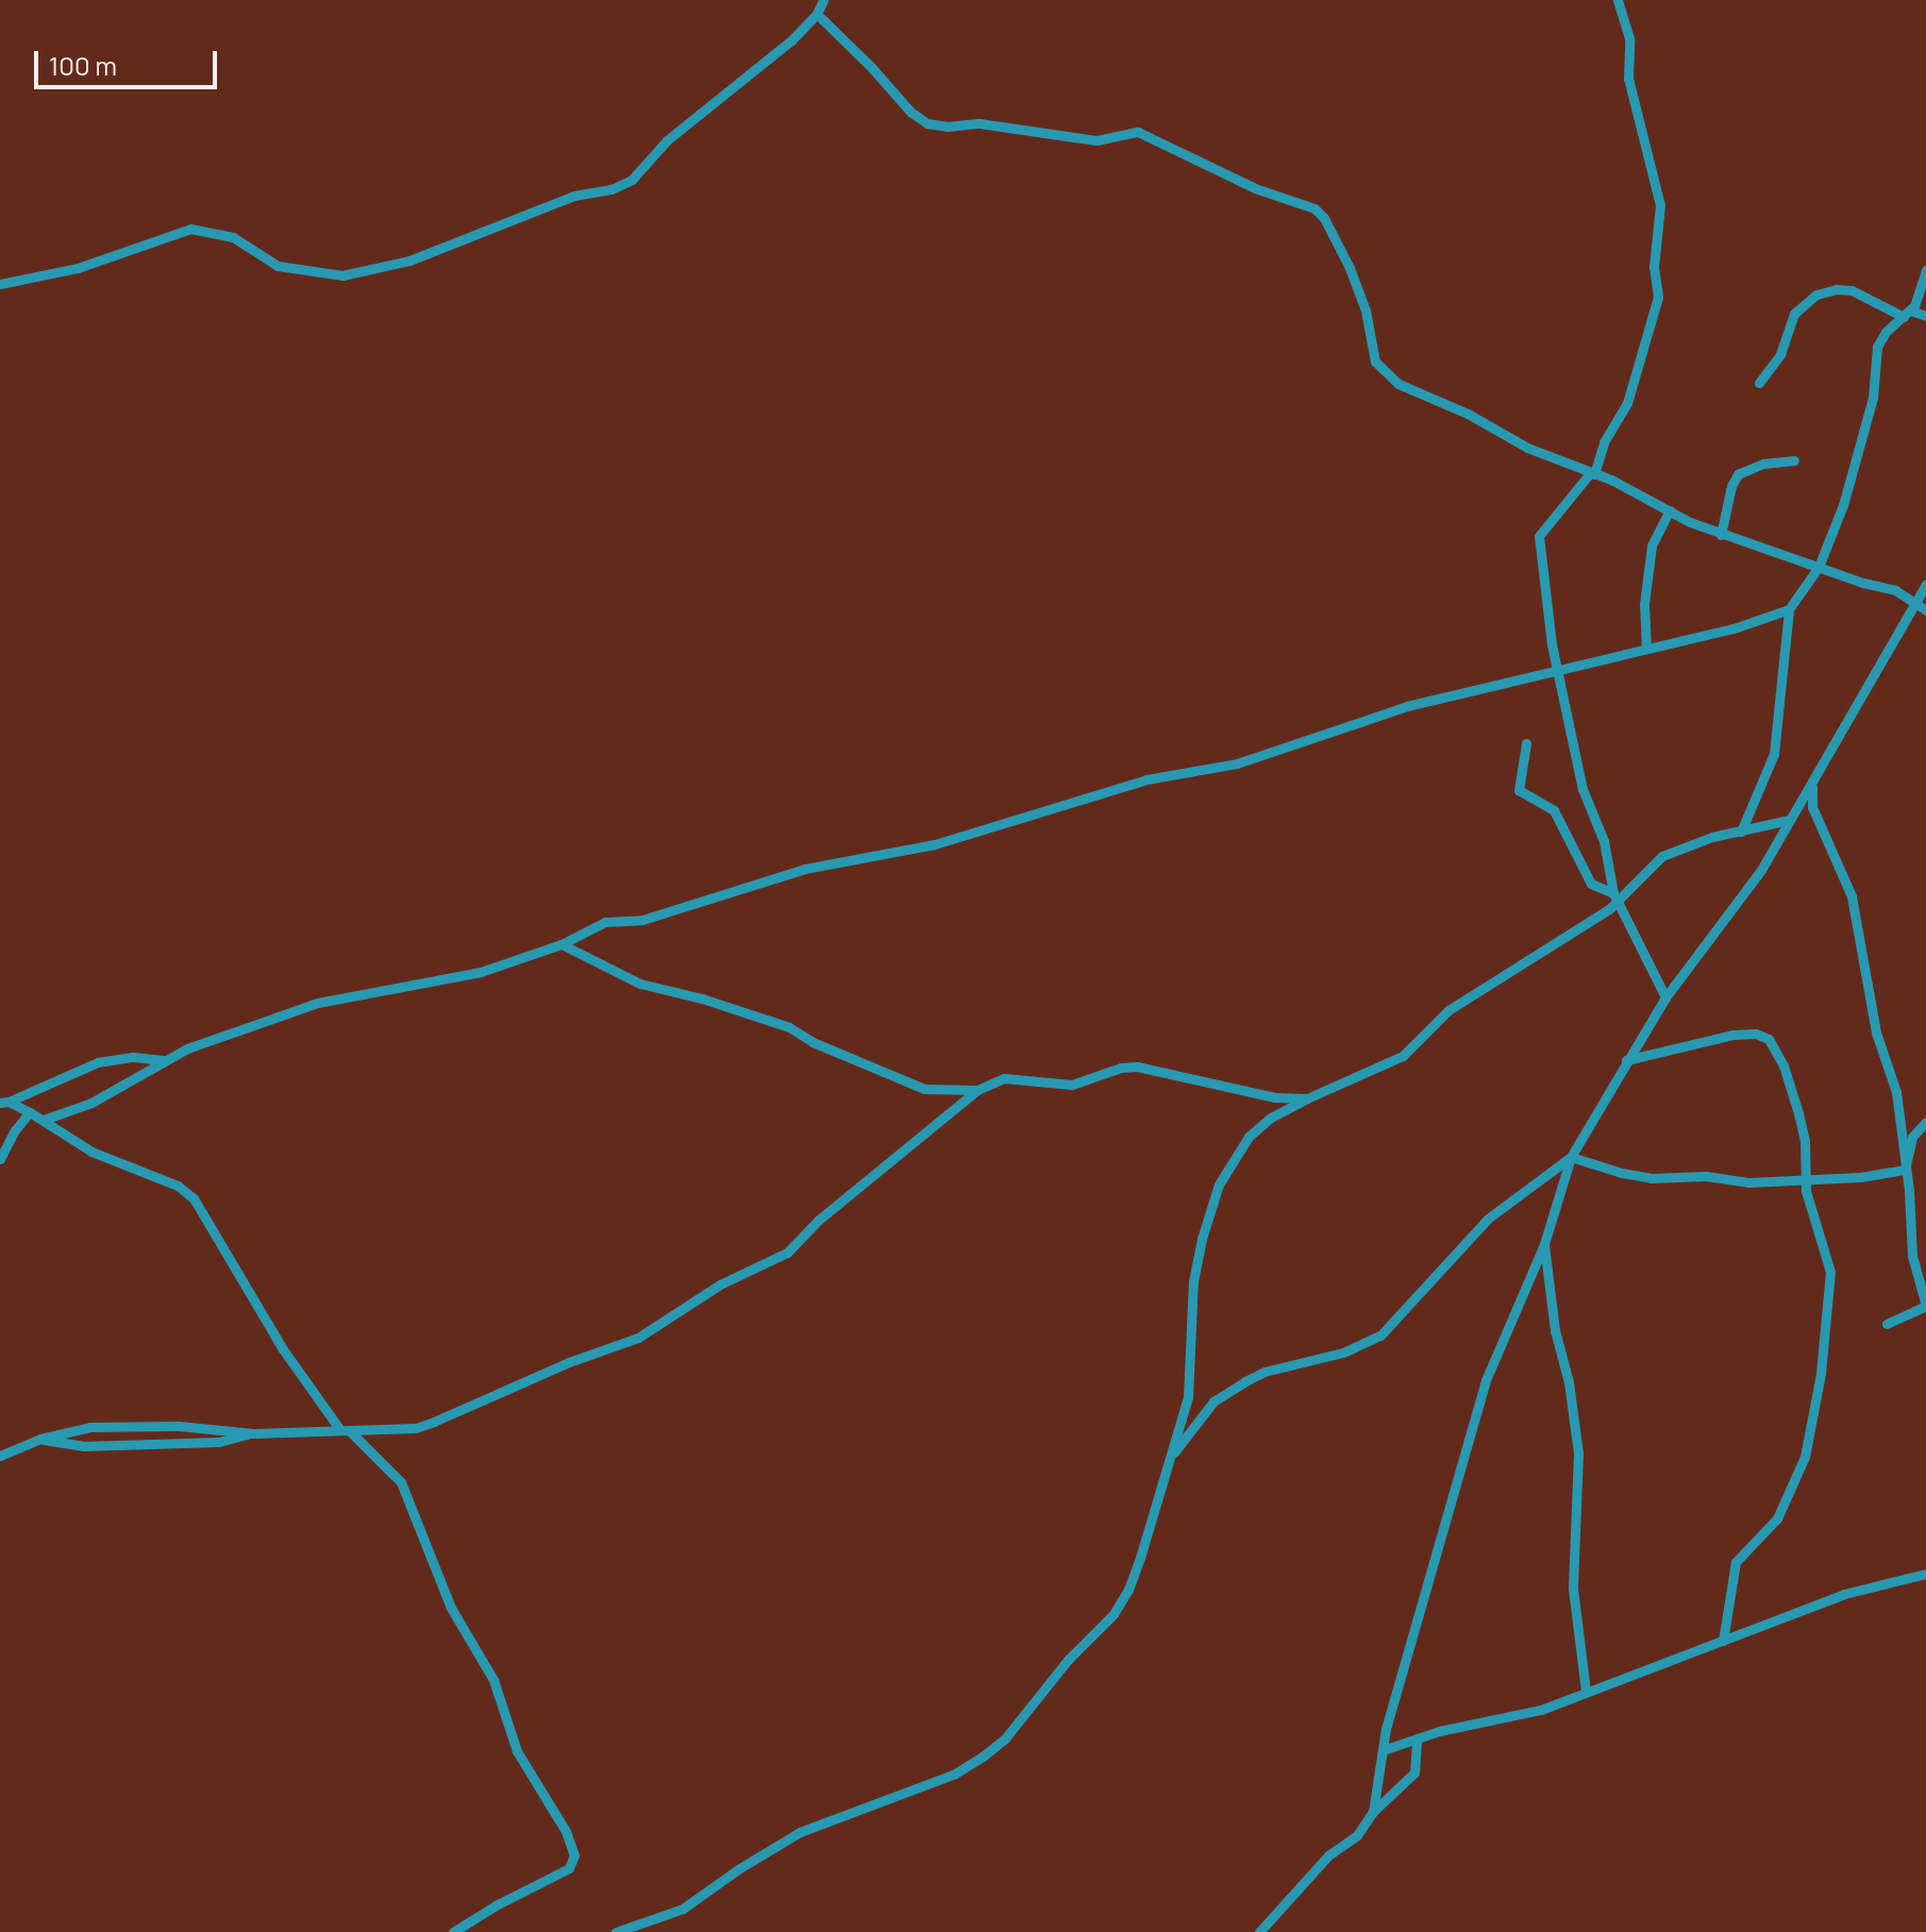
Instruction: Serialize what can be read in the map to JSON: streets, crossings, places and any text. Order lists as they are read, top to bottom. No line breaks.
{"scale_bar":"100 m"}
